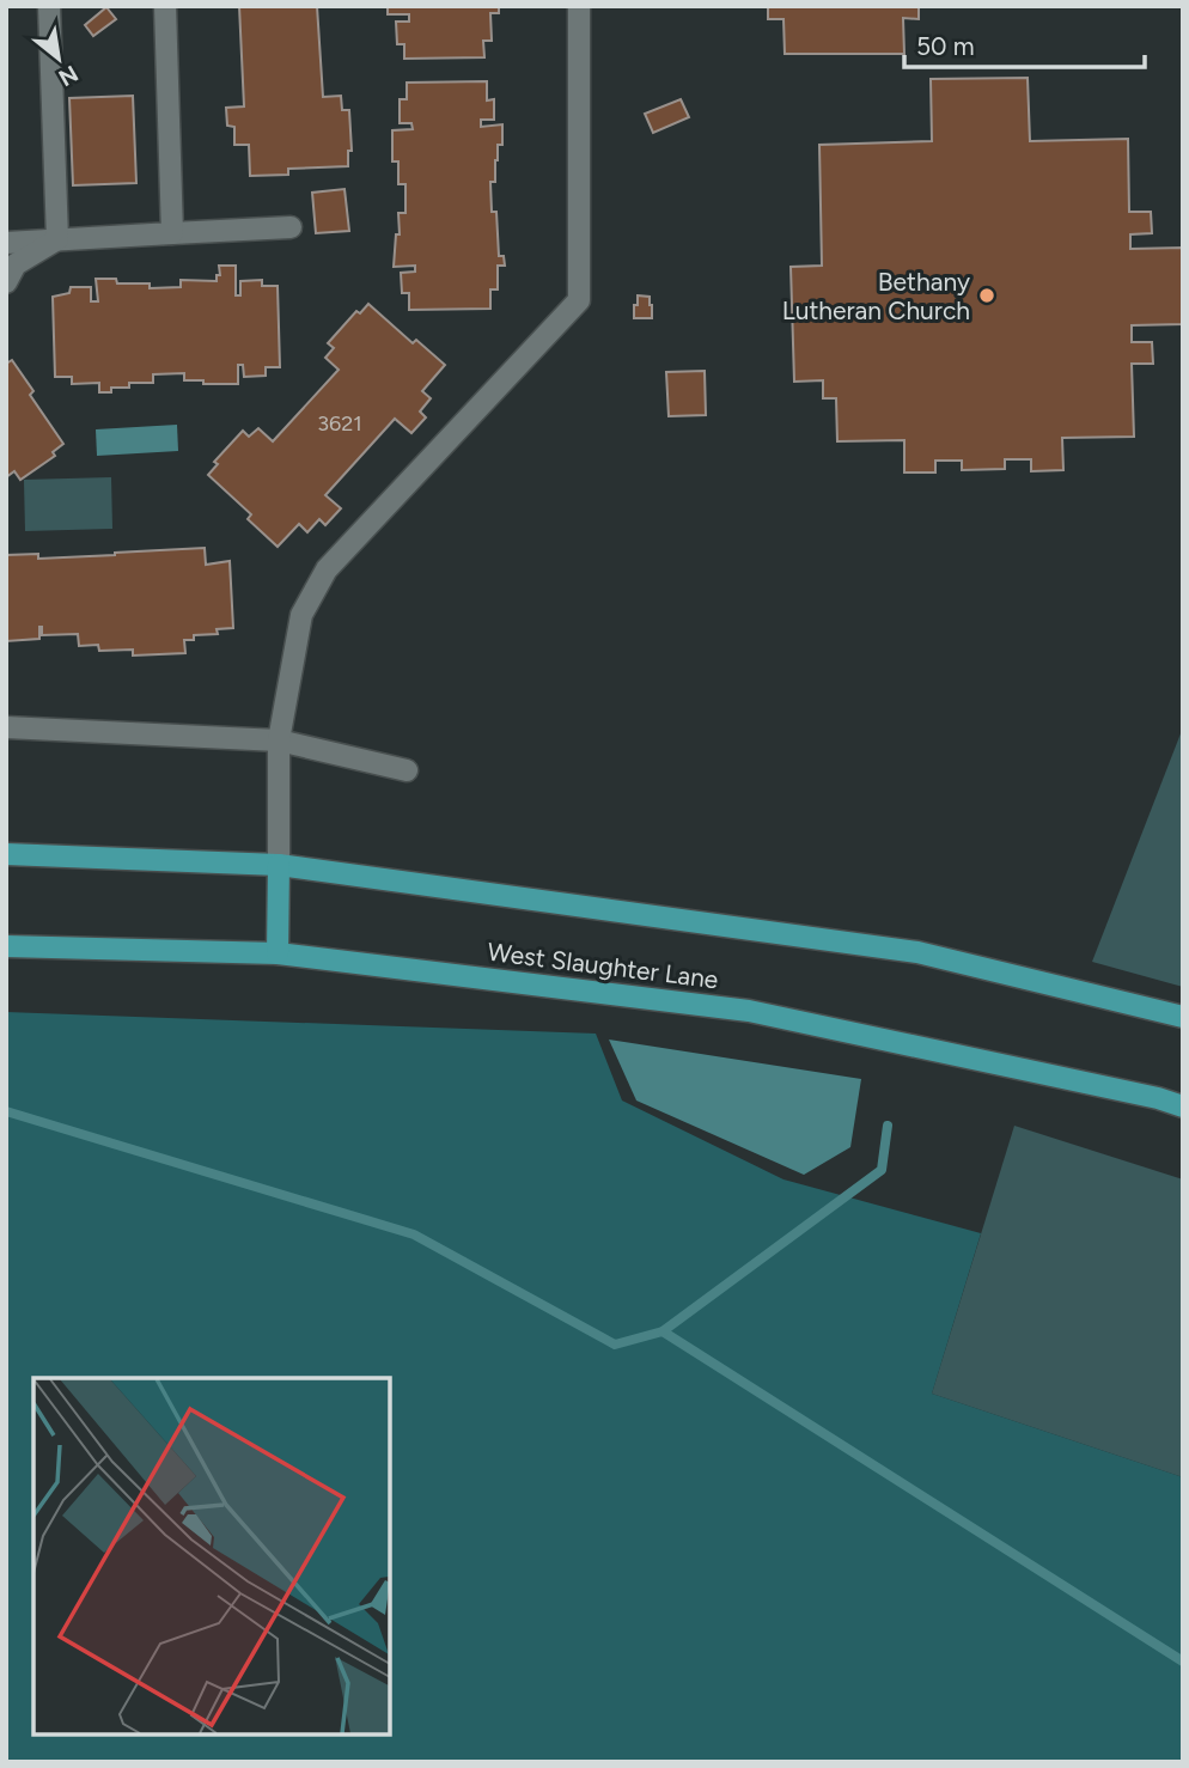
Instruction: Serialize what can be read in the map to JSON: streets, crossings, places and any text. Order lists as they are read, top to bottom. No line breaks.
{"streets":{"main road":["West Slaughter Lane"]},"places":["Bethany Lutheran Church"],"house_numbers":["3621"],"scale_bar":"50 m","north":"bottom right"}
